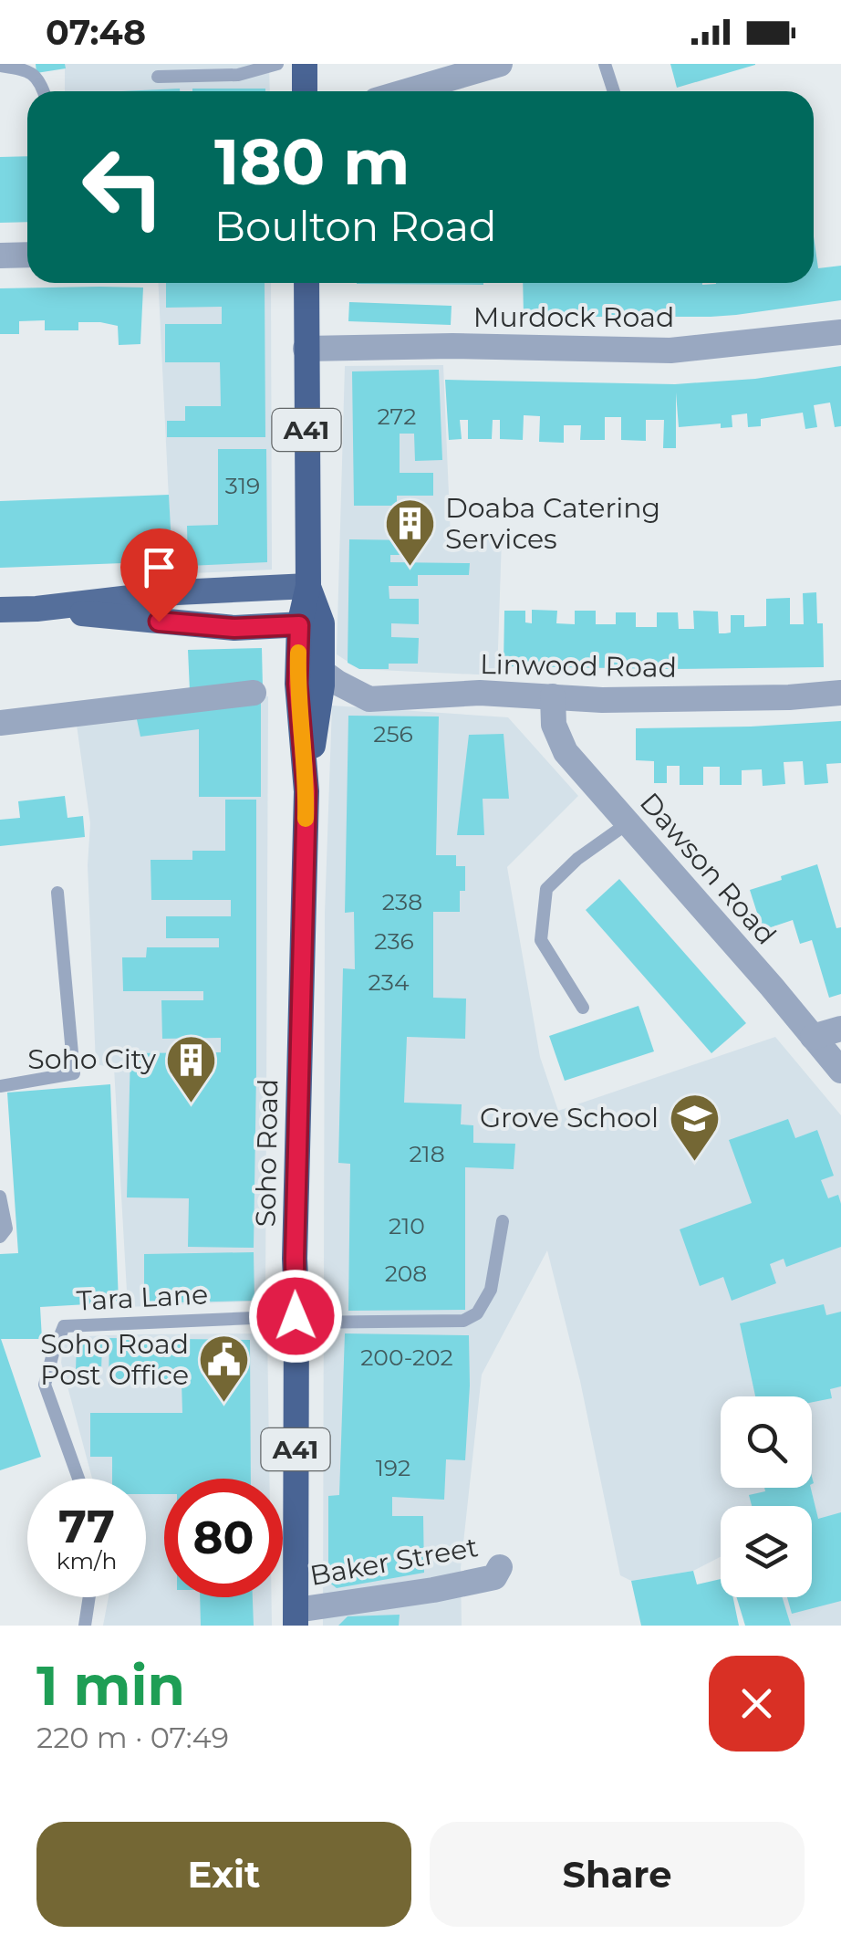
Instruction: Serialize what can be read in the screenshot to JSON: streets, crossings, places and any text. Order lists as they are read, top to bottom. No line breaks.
{"streets":{"highway":["A41","Soho Road"],"street":["Murdock Road","Linwood Road","Dawson Road","Baker Street"],"lane":["Tara Lane"]},"crossings":[["Murdock Road","Soho Road"],["Linwood Road","Dawson Road"],["Linwood Road","Soho Road"],["Soho Road","Tara Lane"],["Soho Road","Baker Street"]],"places":{"building":["Doaba Catering Services","Soho City"],"school or university":["Grove School"],"public building":["Soho Road Post Office"]},"house_numbers":["272","319","256","238","236","234","218","210","208","200-202","192"],"page":{"status":"07:48","turn":["180 m","Boulton Road"],"speed":"77 km/h","limit":"80","heading":["1 min","220 m · 07:49"],"buttons":["Exit","Share"]}}
